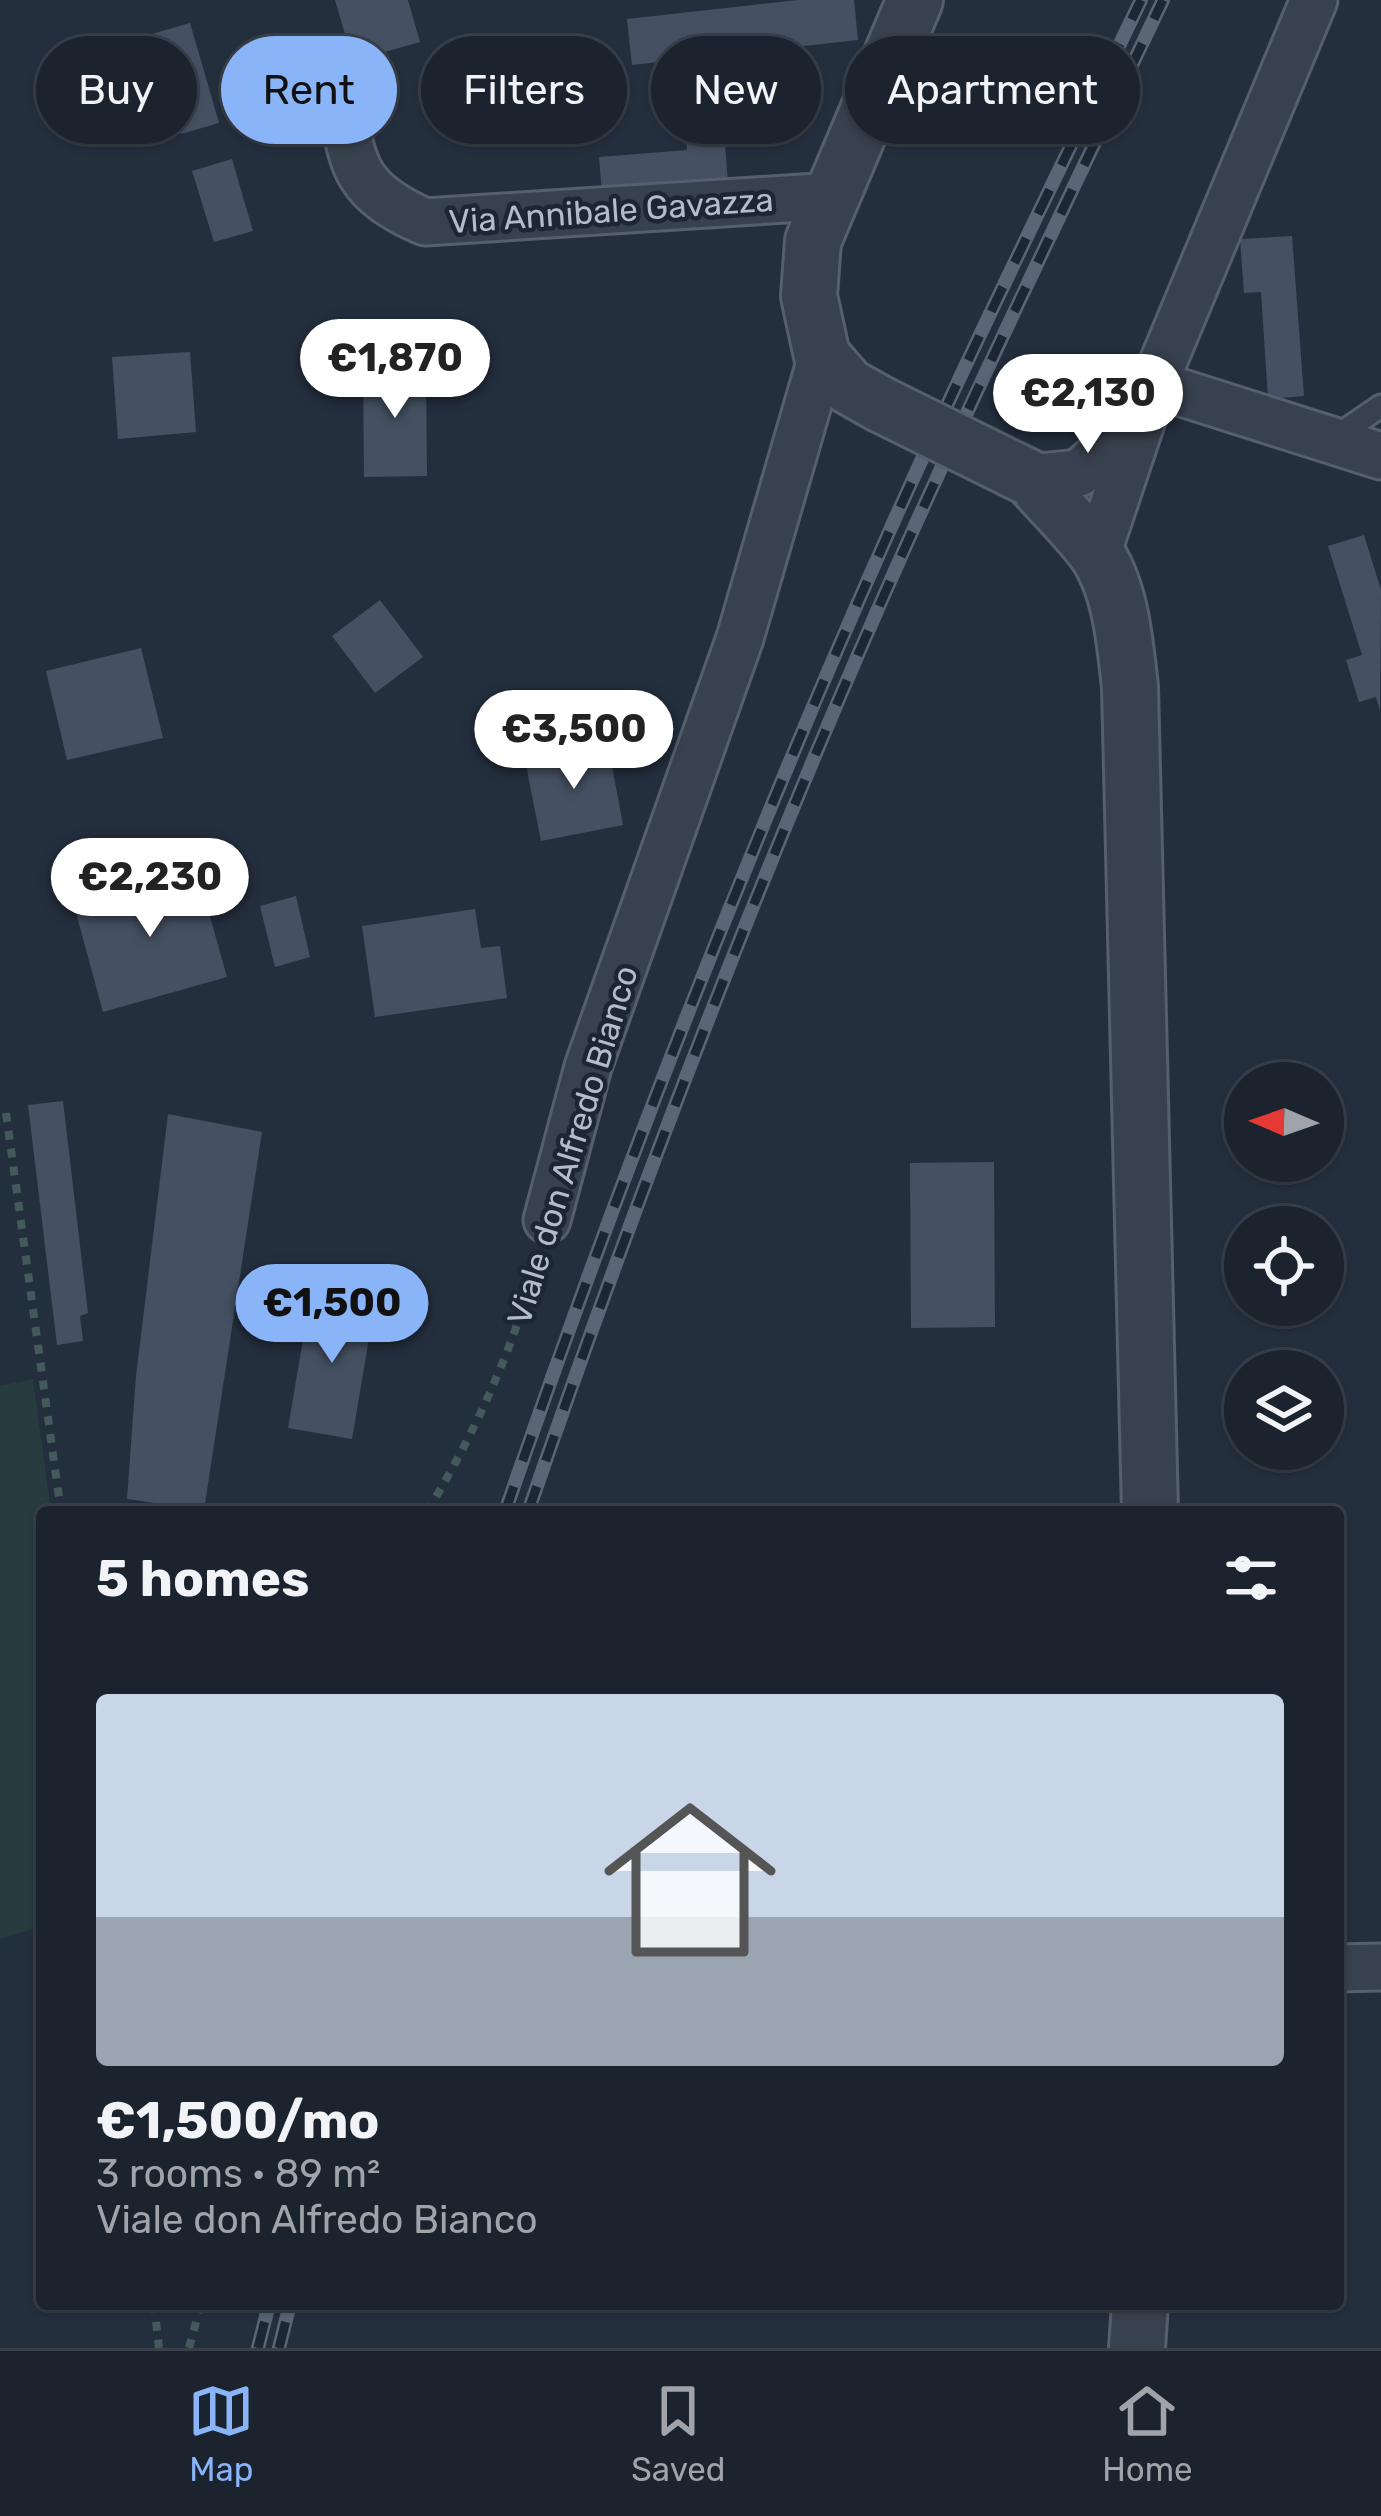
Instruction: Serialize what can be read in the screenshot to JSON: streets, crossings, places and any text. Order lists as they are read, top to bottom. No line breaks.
{"streets":{"street":["Via Annibale Gavazza","Viale don Alfredo Bianco"]},"crossings":[["Via Annibale Gavazza","Viale don Alfredo Bianco"]],"north":"left","page":{"chip":["Buy","Rent","Filters","New","Apartment"],"price":["€1,870","€2,130","€3,500","€2,230","€1,500"],"heading":"5 homes","list":[{"name":"€1,500/mo","note":"3 rooms · 89 m² · Viale don Alfredo Bianco"}],"tabs":["Map","Saved","Home"]}}
